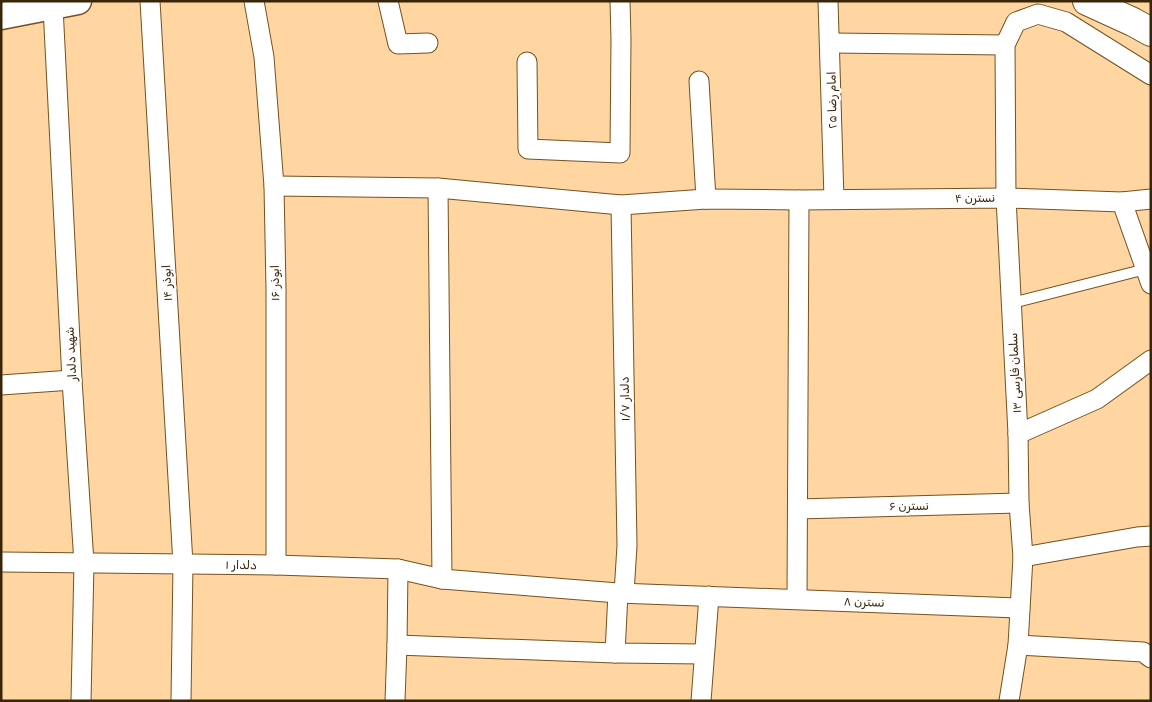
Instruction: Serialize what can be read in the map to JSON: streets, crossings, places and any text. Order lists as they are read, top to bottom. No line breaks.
{"streets":{"street":["امام رضا ۲۵","نسترن ۴","ابوذر ۱۴","ابوذر ۱۶","شهید دلدار","۱۳ سلمان فارسی","دلدار ۱/۷","نسترن ۶","دلدار ۱","نسترن ۸"]},"crossings":[["امام رضا ۲۵","نسترن ۴"],["نسترن ۴","ابوذر ۱۶"],["نسترن ۴","۱۳ سلمان فارسی"],["نسترن ۴","دلدار ۱/۷"],["ابوذر ۱۴","دلدار ۱"],["ابوذر ۱۶","دلدار ۱"],["شهید دلدار","دلدار ۱"],["۱۳ سلمان فارسی","نسترن ۶"],["۱۳ سلمان فارسی","نسترن ۸"],["دلدار ۱/۷","دلدار ۱"],["دلدار ۱/۷","نسترن ۸"],["دلدار ۱","نسترن ۸"]]}
